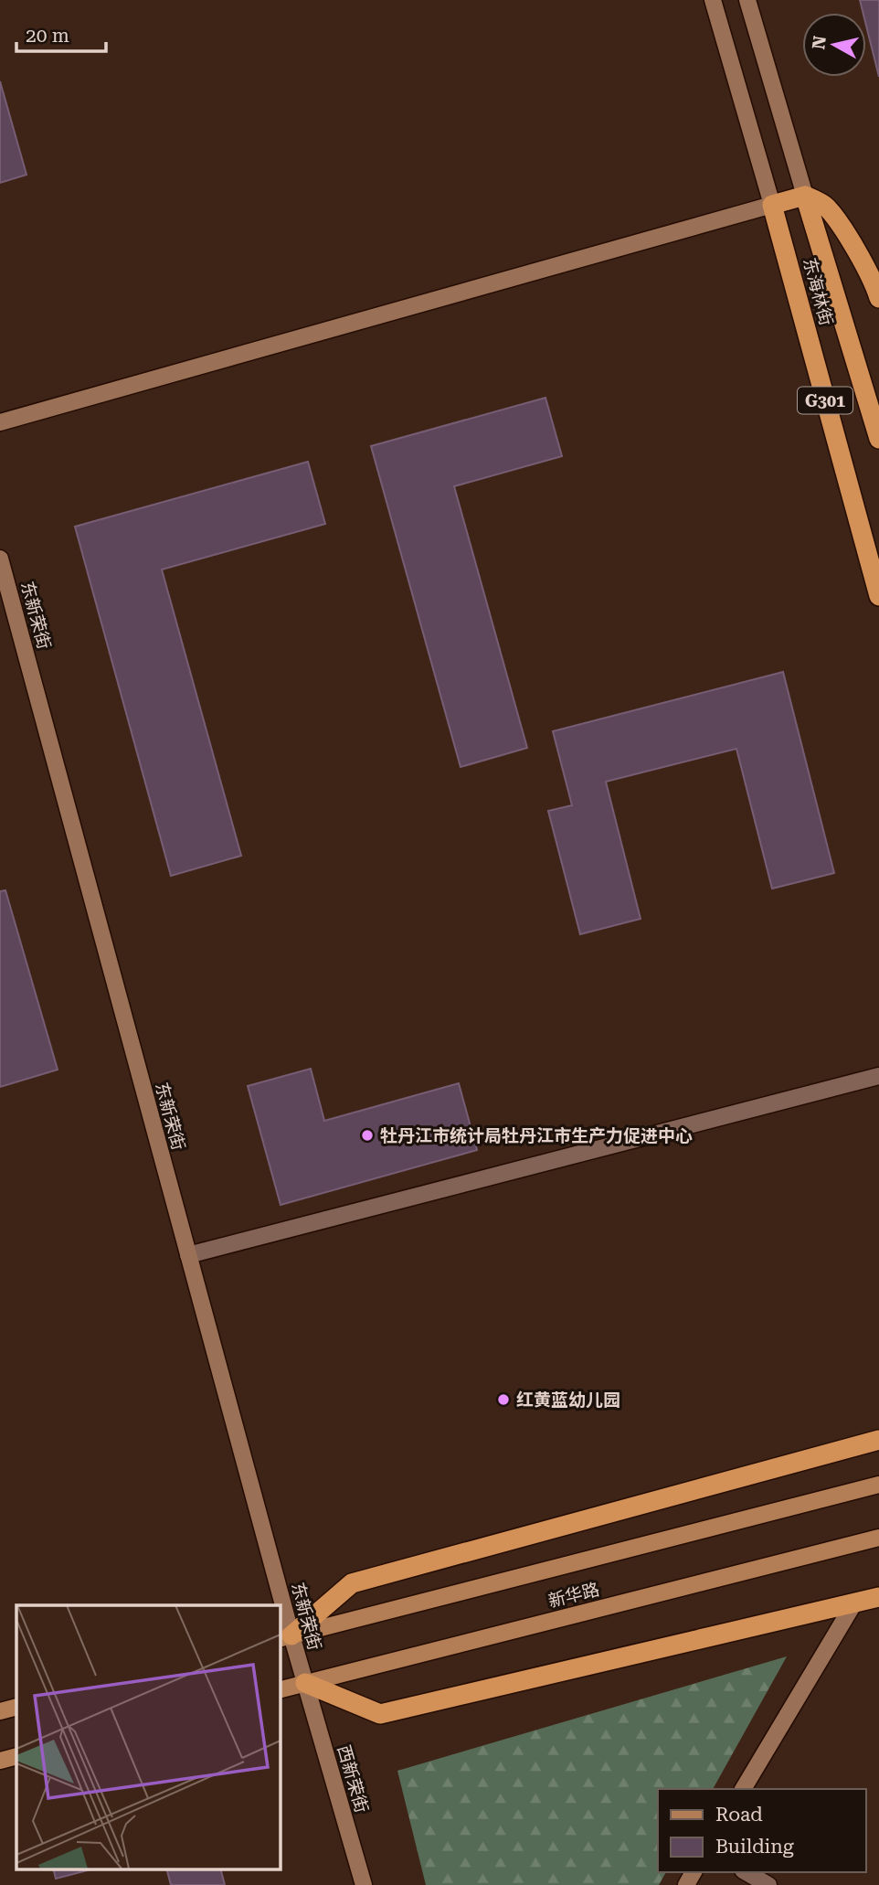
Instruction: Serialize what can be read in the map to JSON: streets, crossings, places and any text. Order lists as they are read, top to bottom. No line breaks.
{"streets":{"highway":["东海林街","G301"],"main road":["新华路"],"street":["东新荣街","西新荣街"]},"crossings":[["东新荣街","新华路"],["东新荣街","西新荣街"],["新华路","西新荣街"]],"places":["牡丹江市统计局牡丹江市生产力促进中心","红黄蓝幼儿园"],"legend":["Road","Building"],"scale_bar":"20 m","north":"left"}
